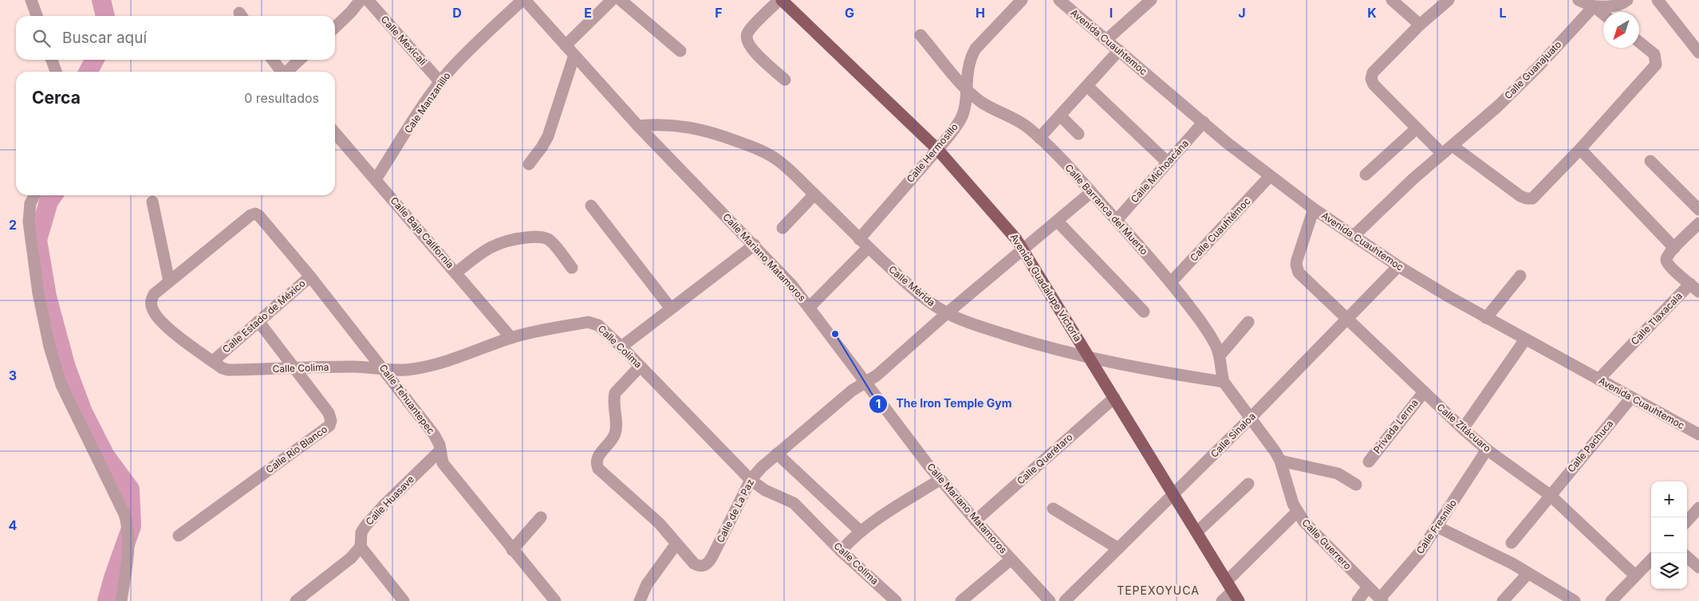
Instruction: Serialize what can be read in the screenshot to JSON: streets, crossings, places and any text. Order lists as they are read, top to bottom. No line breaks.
{"streets":{"main road":["Avenida Guadalupe Victoria"],"street":["Calle Mexicali","Avenida Cuauhtemoc","Calle Guanajuato","Cale Manzanillo","Calle Hermosillo","Calle Michoacána","Calle Barranca del Muerto","Calle Cuauhtémoc","Calle Baja California","Calle Mariano Matamoros","Calle Mérida","Calle Estado de México","Calle Tlaxacala","Calle Colima","Calle Tehuantepec","Privada Lerma","Calle Zitácuaro","Calle Sinaloa","Calle Pachuca","Calle Rio Blanco","Calle Querétaro","Calle Huasave","Calle de La Paz","Calle Fresnillo","Calle Guerrero"]},"crossings":[["Calle Mexicali","Cale Manzanillo"],["Avenida Cuauhtemoc","Calle Guanajuato"],["Avenida Cuauhtemoc","Calle Michoacána"],["Avenida Cuauhtemoc","Calle Cuauhtémoc"],["Avenida Cuauhtemoc","Calle Tlaxacala"],["Avenida Cuauhtemoc","Calle Zitácuaro"],["Avenida Cuauhtemoc","Calle Sinaloa"],["Avenida Cuauhtemoc","Calle Pachuca"],["Cale Manzanillo","Calle Baja California"],["Cale Manzanillo","Calle Mariano Matamoros"],["Calle Hermosillo","Calle Barranca del Muerto"],["Calle Hermosillo","Calle Mérida"],["Calle Hermosillo","Avenida Guadalupe Victoria"],["Calle Michoacána","Calle Barranca del Muerto"],["Calle Barranca del Muerto","Calle Cuauhtémoc"],["Calle Barranca del Muerto","Calle Mérida"],["Calle Barranca del Muerto","Calle Sinaloa"],["Calle Barranca del Muerto","Calle de La Paz"],["Calle Barranca del Muerto","Calle Guerrero"],["Calle Baja California","Calle Colima"],["Calle Mariano Matamoros","Calle Mérida"],["Calle Mariano Matamoros","Calle Querétaro"],["Calle Mariano Matamoros","Calle de La Paz"],["Calle Mérida","Avenida Guadalupe Victoria"],["Calle Mérida","Calle de La Paz"],["Avenida Guadalupe Victoria","Calle Sinaloa"],["Avenida Guadalupe Victoria","Calle Querétaro"],["Avenida Guadalupe Victoria","Calle de La Paz"],["Calle Estado de México","Calle Colima"],["Calle Estado de México","Calle Tehuantepec"],["Calle Estado de México","Calle Rio Blanco"],["Calle Colima","Calle Tehuantepec"],["Calle Colima","Calle Rio Blanco"],["Calle Colima","Calle de La Paz"],["Calle Tehuantepec","Calle Huasave"],["Privada Lerma","Calle Zitácuaro"],["Calle Zitácuaro","Calle Sinaloa"],["Calle Zitácuaro","Calle Pachuca"],["Calle Zitácuaro","Calle Fresnillo"],["Calle Sinaloa","Calle Guerrero"],["Calle Fresnillo","Calle Guerrero"]],"districts":["TEPEXOYUCA"],"places":["The Iron Temple Gym"],"north":"bottom left","page":{"search":"Buscar aquí","heading":["Cerca","0 resultados"],"map_buttons":["+","−"]},"grid":{"columns":["D","E","F","G","H","I","J","K","L"],"rows":["2","3","4"]}}
